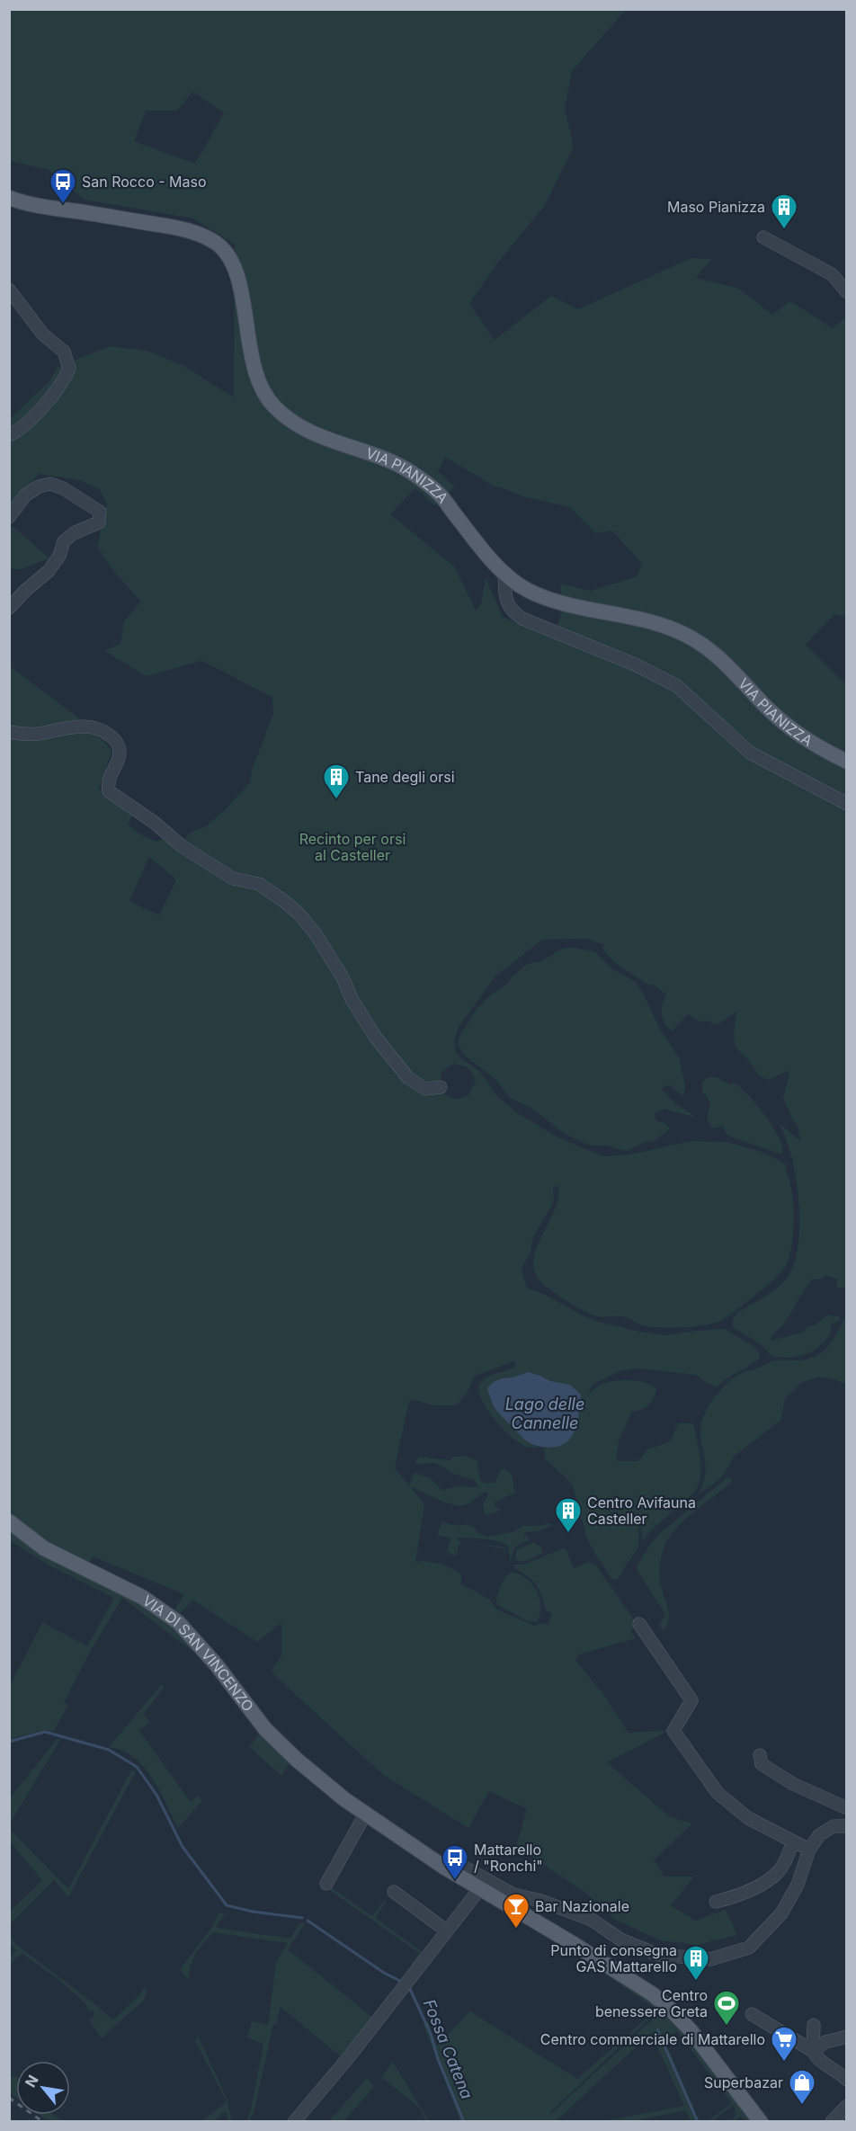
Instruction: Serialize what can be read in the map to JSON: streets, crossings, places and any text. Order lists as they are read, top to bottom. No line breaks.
{"streets":{"main road":["VIA PIANIZZA","VIA DI SAN VINCENZO"]},"water":["Lago delle Cannelle","Fossa Catena"],"parks":["Recinto per orsi al Casteller"],"places":{"bus stop":["San Rocco - Maso","Mattarello / \"Ronchi\""],"building":["Maso Pianizza","Tane degli orsi","Centro Avifauna Casteller","Punto di consegna GAS Mattarello"],"bar":["Bar Nazionale"],"sports":["Centro benessere Greta"],"supermarket":["Centro commerciale di Mattarello"],"shop":["Superbazar"]},"north":"top left"}
